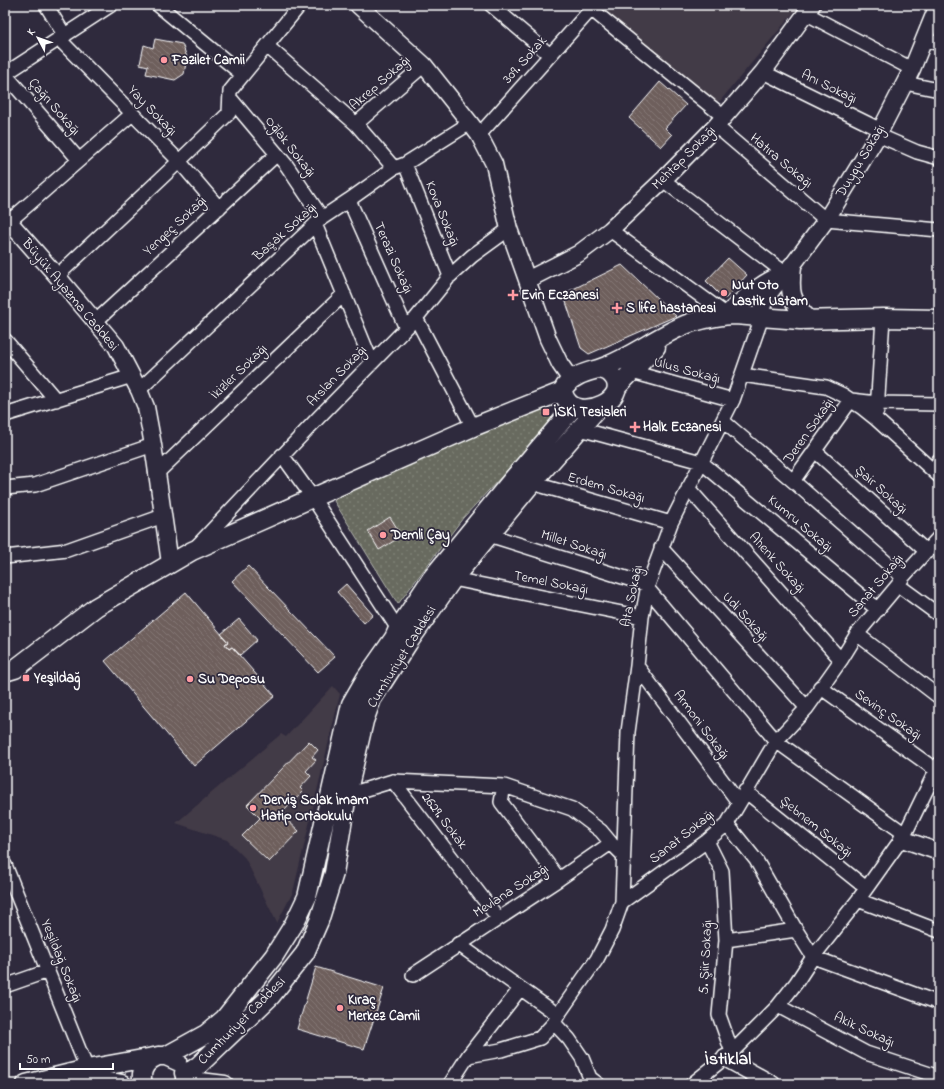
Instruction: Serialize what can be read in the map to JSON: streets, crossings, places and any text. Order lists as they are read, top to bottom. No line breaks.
{"streets":{"main road":["Cumhuriyet Caddesi"],"street":["309. Sokak","Akrep Sokağı","Anı Sokağı","Çağrı Sokağı","Yay Sokağı","Oğlak Sokağı","Mehtap Sokağı","Hatıra Sokağı","Duygu Sokağı","Kova Sokağı","Yengeç Sokağı","Başak Sokağı","Terazi Sokağı","Büyük Ayazma Caddesi","Ulus Sokağı","İkizler Sokağı","Arslan Sokağı","Deren Sokağı","Erdem Sokağı","Şair Sokağı","Kumru Sokağı","Millet Sokağı","Ahenk Sokağı","Temel Sokağı","Sanat Sokağı","Ata Sokağı","Udi Sokağı","Sevinç Sokağı","Armoni Sokağı","2629. Sokak","Şebnem Sokağı","Mevlana Sokağı","5. Şiir Sokağı","Yeşildağ Sokağı","Akik Sokağı"]},"crossings":[["309. Sokak","Hatıra Sokağı"],["309. Sokak","Başak Sokağı"],["Akrep Sokağı","Kova Sokağı"],["Anı Sokağı","Mehtap Sokağı"],["Anı Sokağı","Duygu Sokağı"],["Yay Sokağı","Yengeç Sokağı"],["Oğlak Sokağı","Yengeç Sokağı"],["Oğlak Sokağı","Başak Sokağı"],["Oğlak Sokağı","İkizler Sokağı"],["Oğlak Sokağı","Arslan Sokağı"],["Mehtap Sokağı","Hatıra Sokağı"],["Hatıra Sokağı","Duygu Sokağı"],["Duygu Sokağı","Ata Sokağı"],["Kova Sokağı","Başak Sokağı"],["Kova Sokağı","Arslan Sokağı"],["Yengeç Sokağı","Büyük Ayazma Caddesi"],["Başak Sokağı","Terazi Sokağı"],["Başak Sokağı","Büyük Ayazma Caddesi"],["Terazi Sokağı","Arslan Sokağı"],["Büyük Ayazma Caddesi","İkizler Sokağı"],["Ulus Sokağı","Ata Sokağı"],["Deren Sokağı","Şair Sokağı"],["Erdem Sokağı","Ata Sokağı"],["Erdem Sokağı","Cumhuriyet Caddesi"],["Şair Sokağı","Sanat Sokağı"],["Kumru Sokağı","Sanat Sokağı"],["Kumru Sokağı","Ata Sokağı"],["Millet Sokağı","Ata Sokağı"],["Millet Sokağı","Cumhuriyet Caddesi"],["Ahenk Sokağı","Sanat Sokağı"],["Ahenk Sokağı","Ata Sokağı"],["Temel Sokağı","Ata Sokağı"],["Temel Sokağı","Cumhuriyet Caddesi"],["Sanat Sokağı","Ata Sokağı"],["Sanat Sokağı","Udi Sokağı"],["Sanat Sokağı","Sevinç Sokağı"],["Sanat Sokağı","Armoni Sokağı"],["Sanat Sokağı","Şebnem Sokağı"],["Sanat Sokağı","5. Şiir Sokağı"],["Ata Sokağı","Udi Sokağı"],["Ata Sokağı","Armoni Sokağı"],["Armoni Sokağı","Şebnem Sokağı"],["2629. Sokak","Mevlana Sokağı"]],"districts":["İstiklal"],"places":{"other":["Fazilet Camii","Nut Oto Lastik Ustam","Demli Çay","Su Deposu","Derviş Solak İmam Hatip Ortaokulu","Kıraç Merkez Camii"],"health":["Evin Eczanesi","S life hastanesi","Halk Eczanesi"],"transit":["İSKİ Tesisleri","Yeşildağ"]},"scale_bar":"50 m","north":"top left"}
